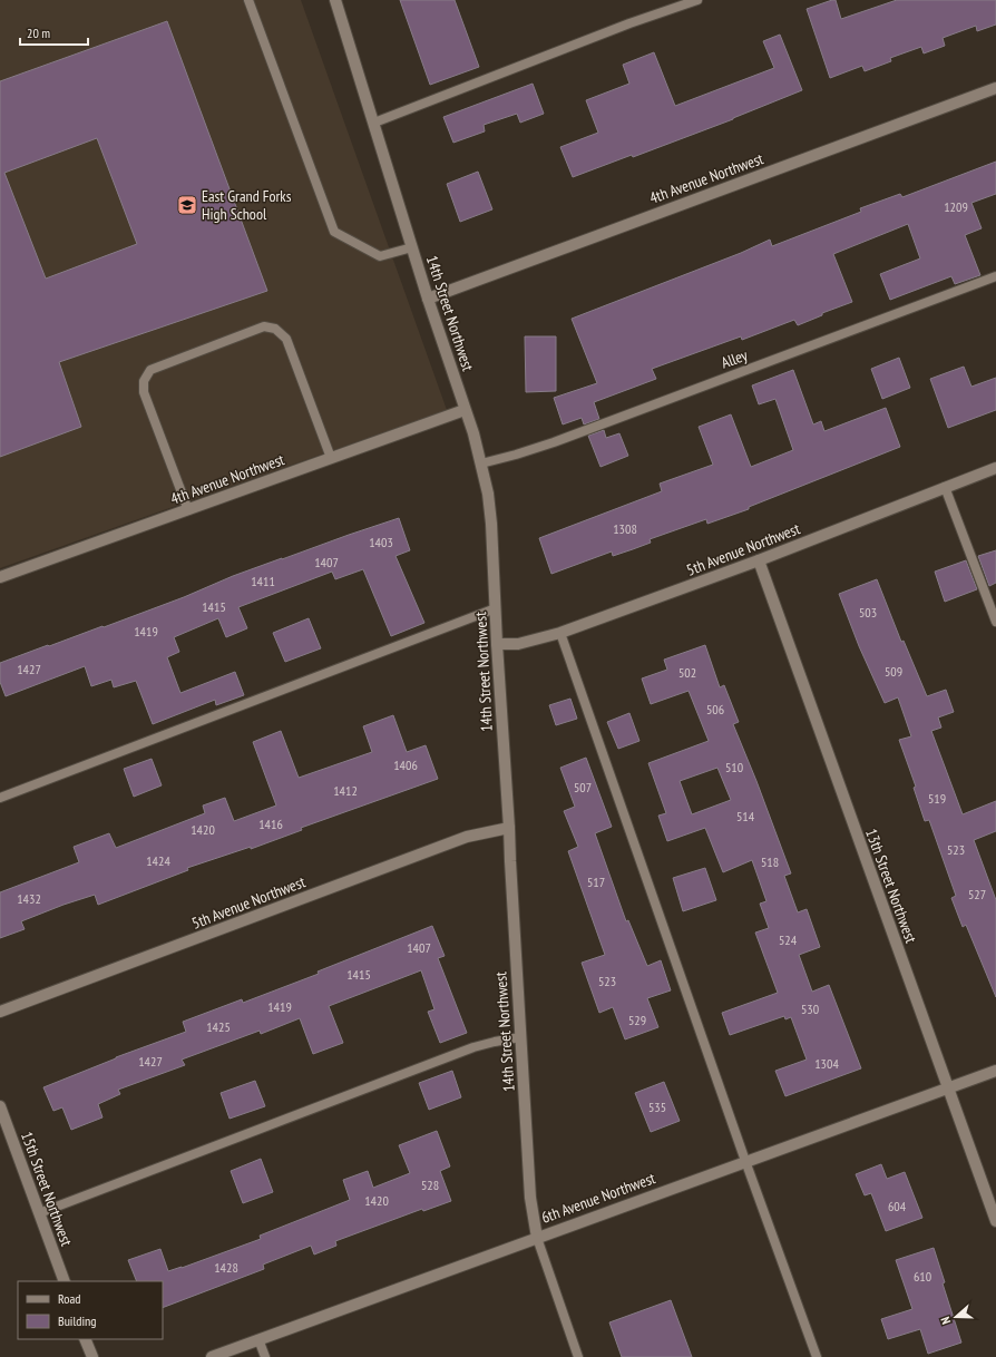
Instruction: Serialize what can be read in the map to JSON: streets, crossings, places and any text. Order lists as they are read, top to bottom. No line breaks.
{"streets":{"street":["4th Avenue Northwest","14th Street Northwest","5th Avenue Northwest","13th Street Northwest","15th Street Northwest","6th Avenue Northwest"],"lane":["Alley"]},"crossings":[["4th Avenue Northwest","14th Street Northwest"],["14th Street Northwest","Alley"],["14th Street Northwest","5th Avenue Northwest"],["14th Street Northwest","6th Avenue Northwest"],["5th Avenue Northwest","13th Street Northwest"],["13th Street Northwest","6th Avenue Northwest"]],"places":{"school or university":["East Grand Forks High School"]},"house_numbers":["1209","1308","1403","1407","1411","1415","503","1419","1427","509","502","506","1406","510","507","1412","519","514","1416","1420","523","1424","518","517","527","1432","524","1407","1415","523","1419","530","529","1425","1427","1304","535","528","1420","604","1428","610"],"legend":["Road","Building"],"scale_bar":"20 m","north":"left"}
